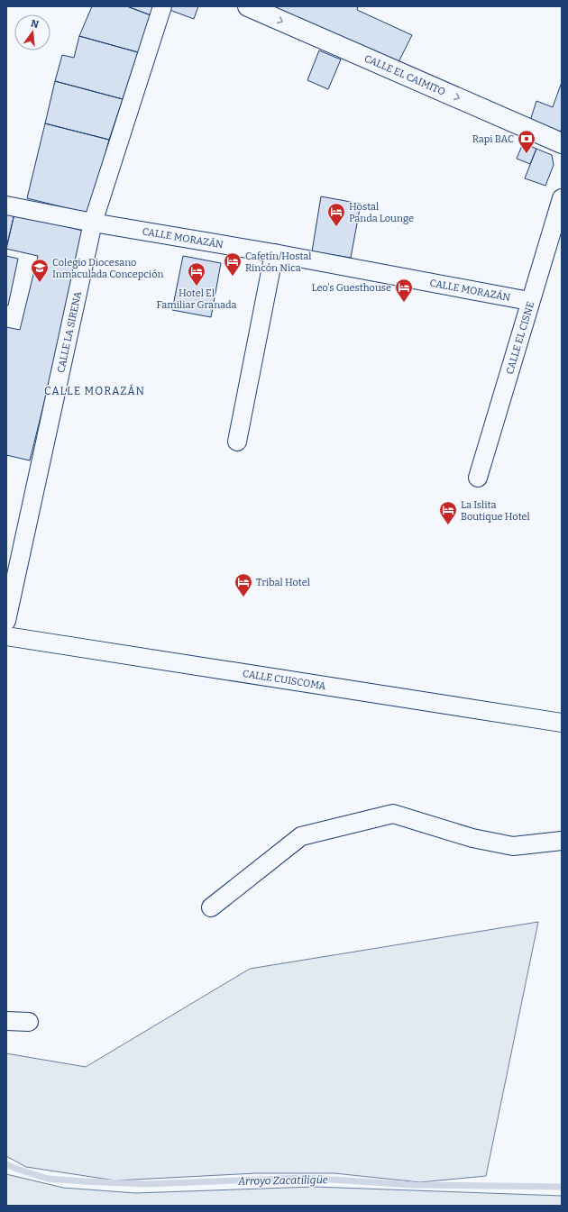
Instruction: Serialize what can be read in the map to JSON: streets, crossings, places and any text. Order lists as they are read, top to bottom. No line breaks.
{"streets":{"street":["CALLE EL CAIMITO","CALLE MORAZÁN","CALLE LA SIRENA","CALLE EL CISNE","CALLE CUISCOMA"]},"crossings":[["CALLE MORAZÁN","CALLE LA SIRENA"],["CALLE MORAZÁN","CALLE EL CISNE"]],"one_way":["CALLE EL CAIMITO"],"districts":["CALLE MORAZÁN"],"water":["Arroyo Zacatiligüe"],"places":{"bank":["Rapi BAC"],"hotel":["Hostal Panda Lounge","Cafetín/Hostal Rincón Nica","Hotel El Familiar Granada","Leo's Guesthouse","La Islita Boutique Hotel","Tribal Hotel"],"school or university":["Colegio Diocesano Inmaculada Concepción"]},"north":"top"}
